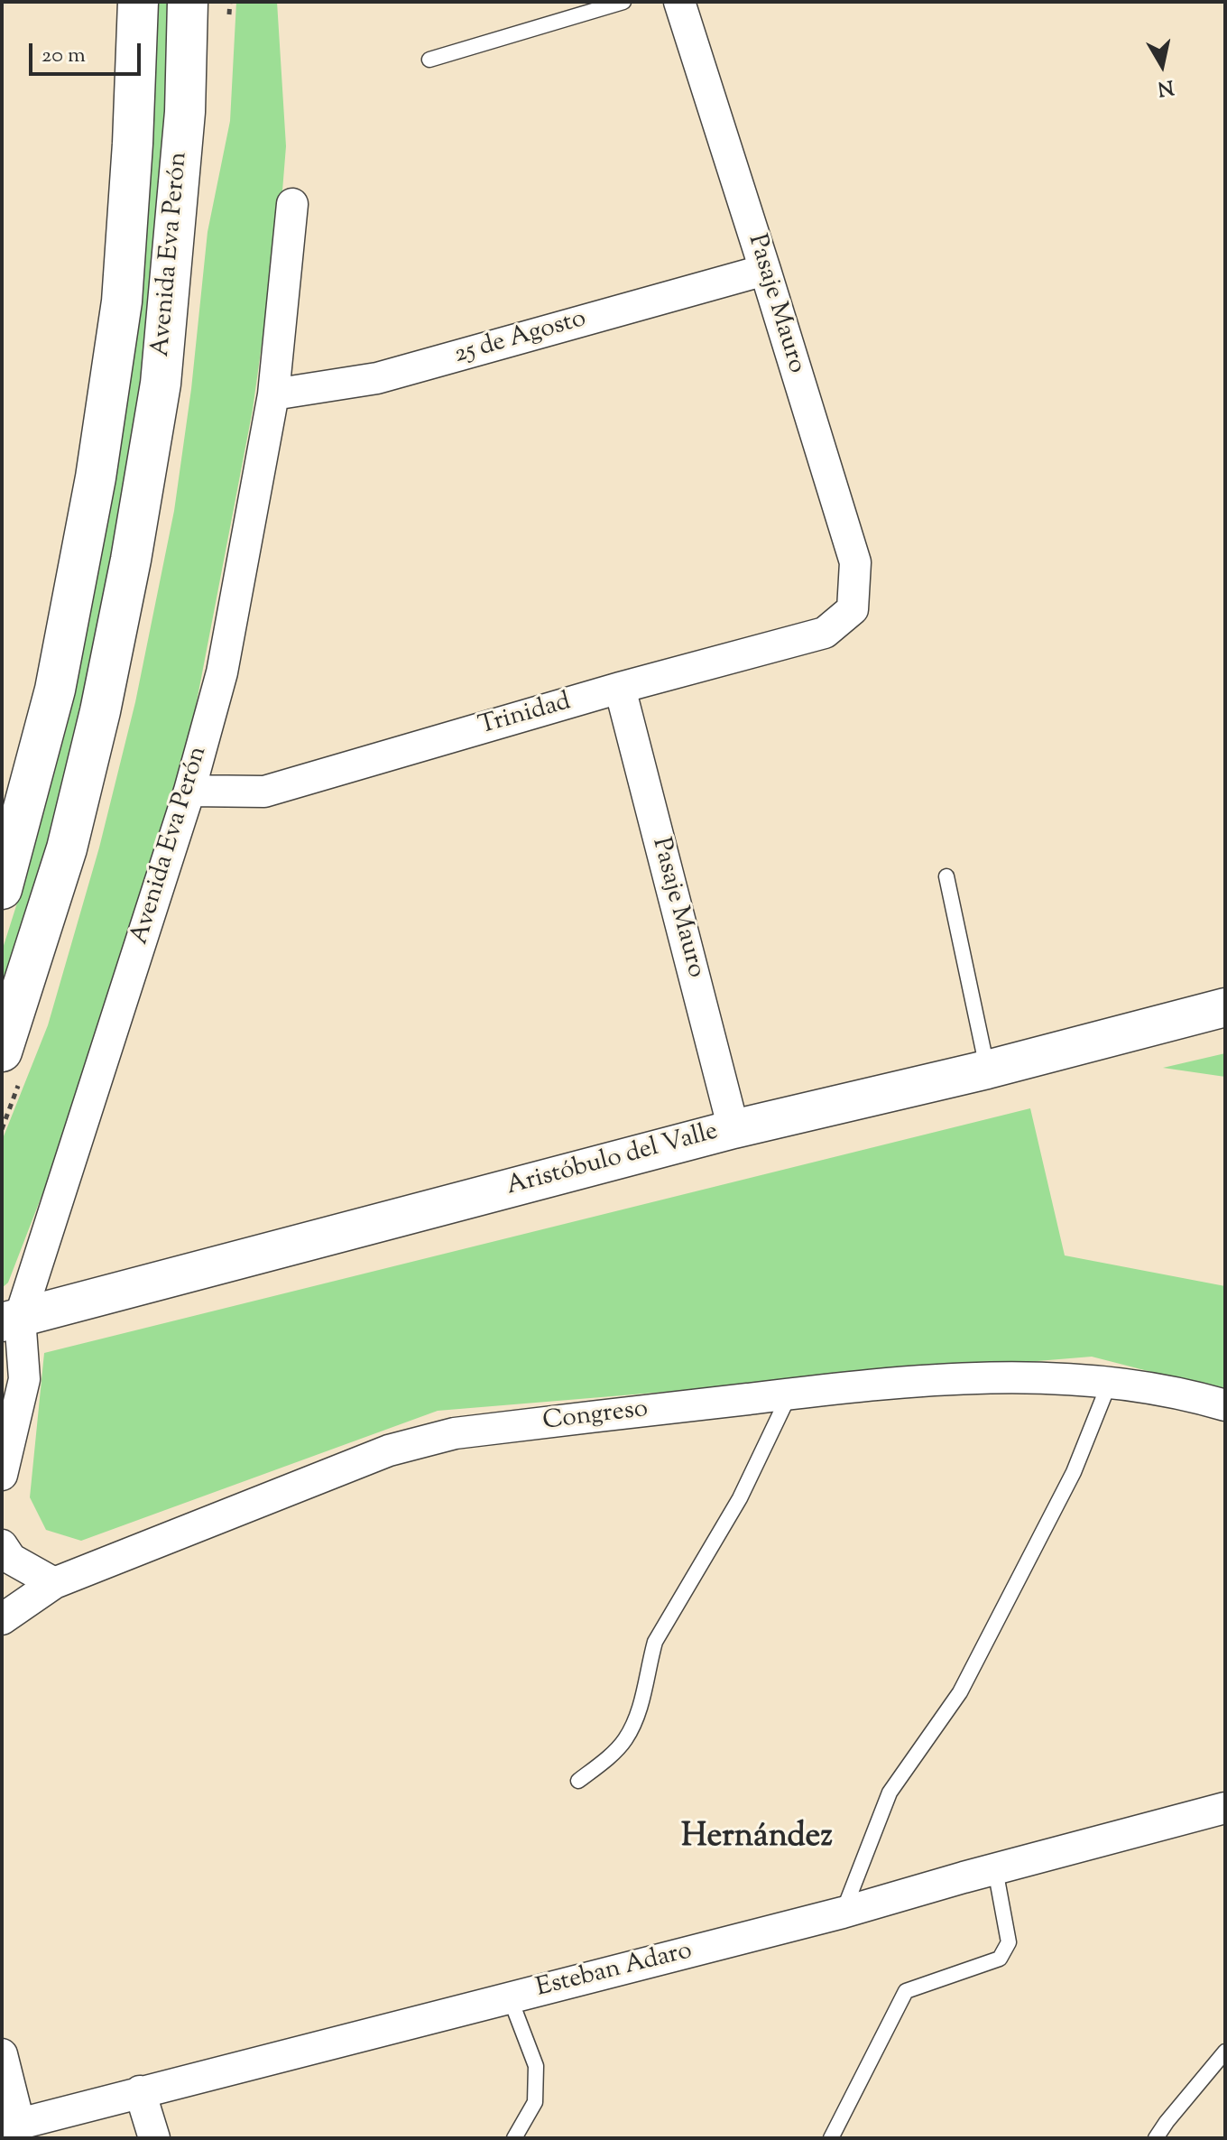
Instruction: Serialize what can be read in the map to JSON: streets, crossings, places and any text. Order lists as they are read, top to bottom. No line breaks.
{"streets":{"main road":["Avenida Eva Perón"],"street":["Pasaje Mauro","25 de Agosto","Trinidad","Aristóbulo del Valle","Congreso","Esteban Adaro"]},"crossings":[["Avenida Eva Perón","25 de Agosto"],["Avenida Eva Perón","Trinidad"],["Avenida Eva Perón","Aristóbulo del Valle"],["Pasaje Mauro","25 de Agosto"],["Pasaje Mauro","Trinidad"],["Pasaje Mauro","Aristóbulo del Valle"]],"districts":["Hernández"],"scale_bar":"20 m","north":"bottom"}
